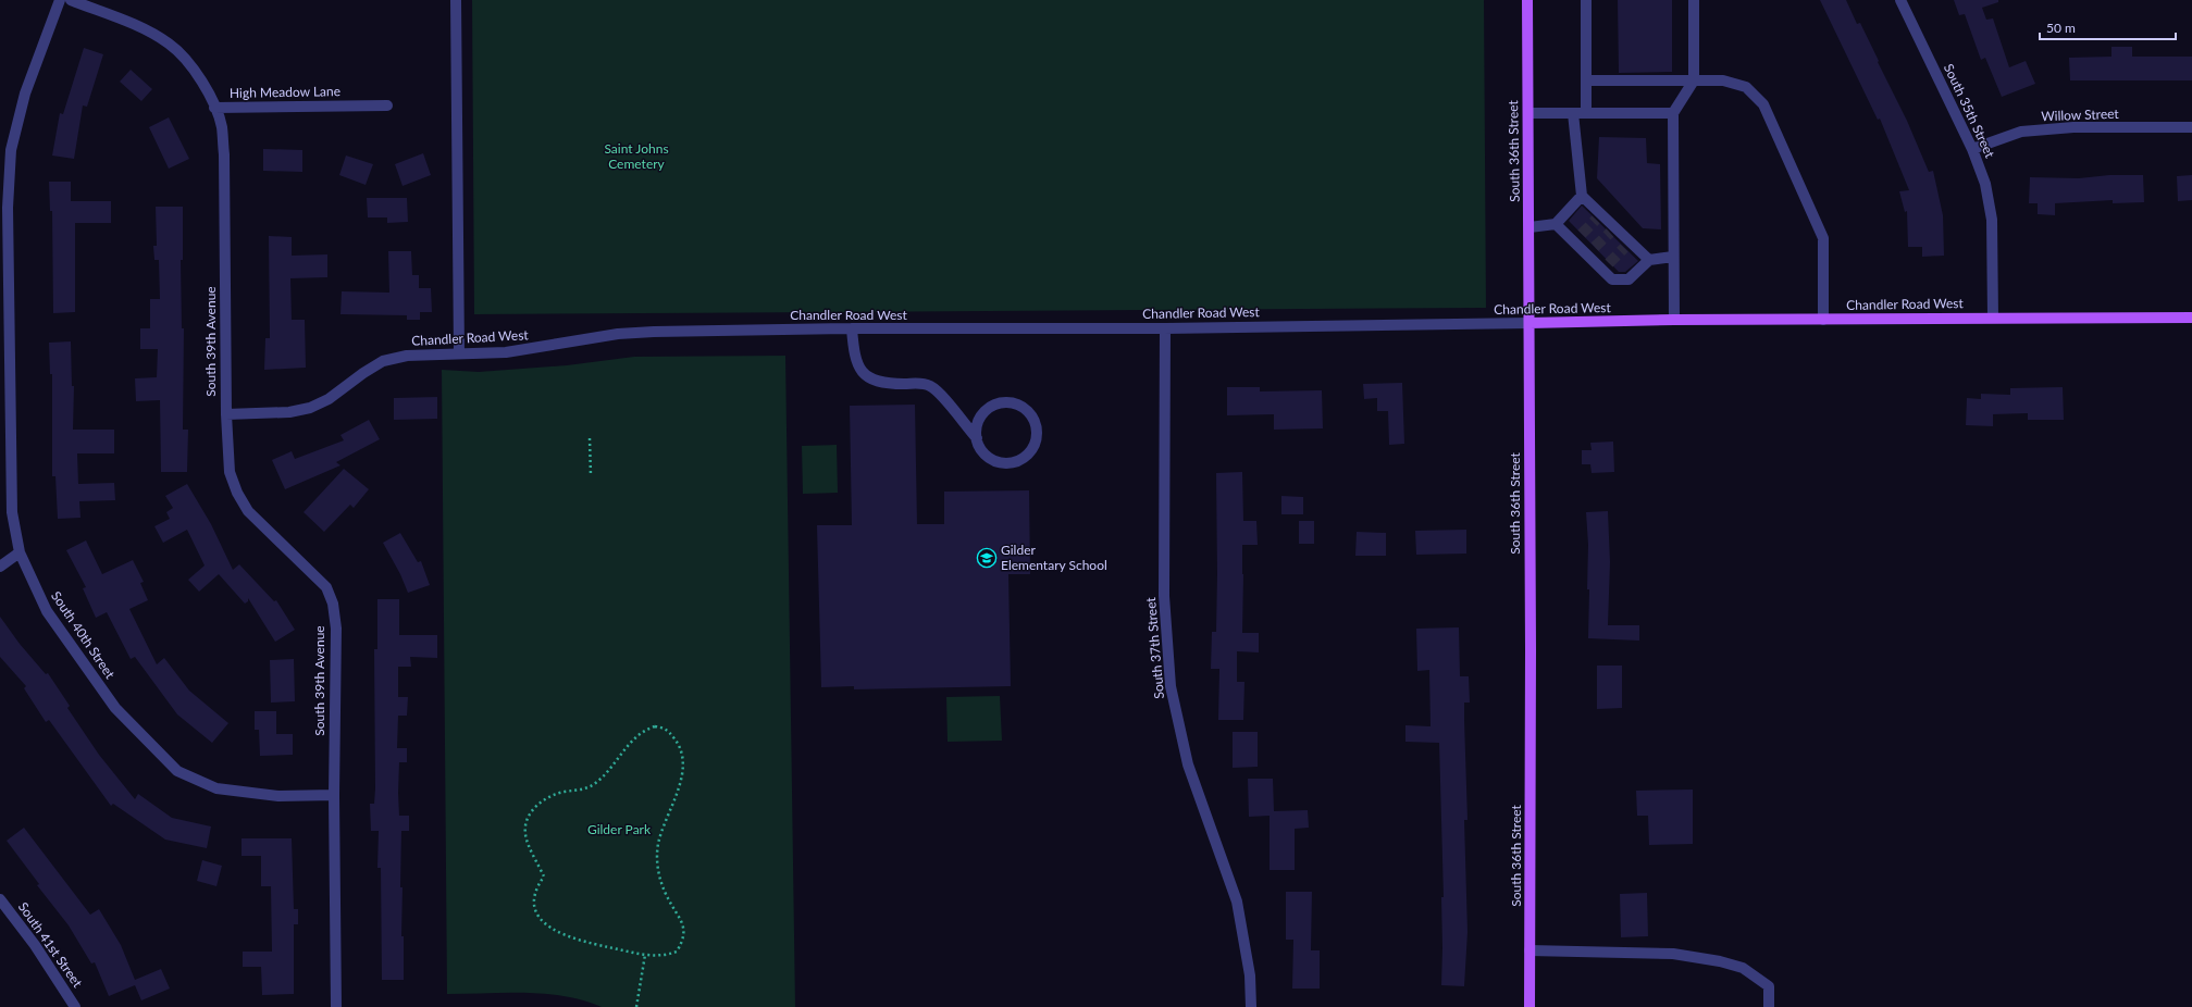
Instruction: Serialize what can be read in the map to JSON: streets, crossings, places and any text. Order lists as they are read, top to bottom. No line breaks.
{"streets":{"main road":["South 36th Street","Chandler Road West"],"street":["High Meadow Lane","South 35th Street","Willow Street","South 39th Avenue","South 40th Street","South 37th Street","South 41st Street"]},"crossings":[["High Meadow Lane","South 39th Avenue"],["South 35th Street","Willow Street"],["South 35th Street","Chandler Road West"],["South 36th Street","Chandler Road West"],["Chandler Road West","South 39th Avenue"],["Chandler Road West","South 37th Street"],["South 39th Avenue","South 40th Street"]],"parks":["Saint Johns Cemetery","Gilder Park"],"places":{"school or university":["Gilder Elementary School"]},"scale_bar":"50 m"}
